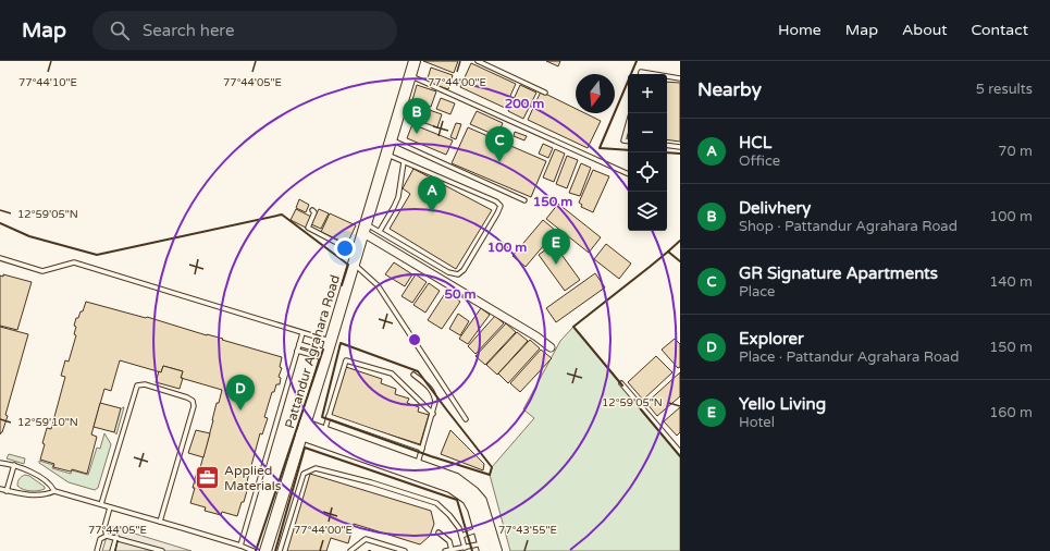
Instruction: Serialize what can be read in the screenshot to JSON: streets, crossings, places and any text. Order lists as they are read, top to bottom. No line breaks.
{"streets":{"street":["Pattandur Agrahara Road"]},"places":{"office":["Applied Materials"]},"north":"bottom","page":{"header":"Map","search":"Search here","nav":["Home","Map","About","Contact"],"heading":["Nearby","5 results"],"map_buttons":["+","−"],"pins":["B","C","A","E","D"],"list":[{"mark":"A","name":"HCL","note":"Office","value":"70 m"},{"mark":"B","name":"Delivhery","note":"Shop · Pattandur Agrahara Road","value":"100 m"},{"mark":"C","name":"GR Signature Apartments","note":"Place","value":"140 m"},{"mark":"D","name":"Explorer","note":"Place · Pattandur Agrahara Road","value":"150 m"},{"mark":"E","name":"Yello Living","note":"Hotel","value":"160 m"}]},"coordinates":["77°44'10\"E","77°44'05\"E","77°44'00\"E","12°59'05\"N","12°59'10\"N","77°43'55\"E"],"rings":["200 m","150 m","100 m","50 m"]}
